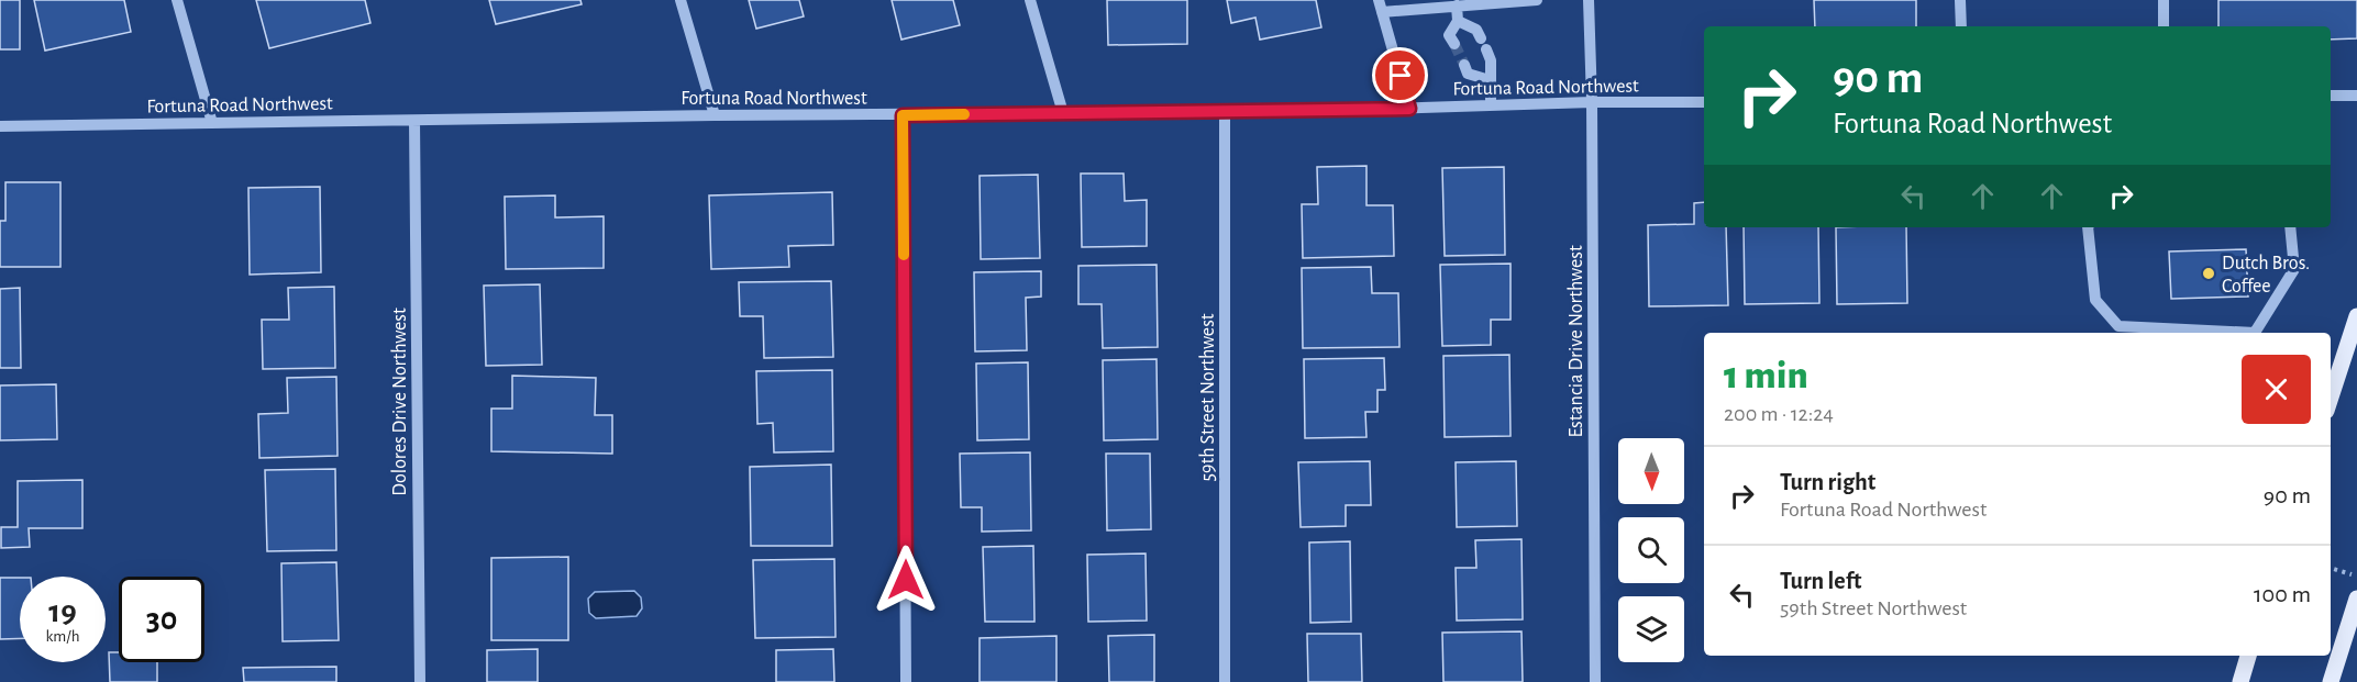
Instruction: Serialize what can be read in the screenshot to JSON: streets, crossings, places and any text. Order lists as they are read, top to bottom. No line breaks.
{"streets":{"street":["Fortuna Road Northwest","Estancia Drive Northwest","59th Street Northwest","Dolores Drive Northwest"]},"crossings":[["Fortuna Road Northwest","Estancia Drive Northwest"],["Fortuna Road Northwest","59th Street Northwest"],["Fortuna Road Northwest","Dolores Drive Northwest"]],"places":["Dutch Bros. Coffee"],"north":"bottom","page":{"turn":["90 m","Fortuna Road Northwest"],"heading":["1 min","200 m · 12:24"],"list":[{"name":"Turn right","note":"Fortuna Road Northwest","value":"90 m"},{"name":"Turn left","note":"59th Street Northwest","value":"100 m"}],"speed":"19 km/h","limit":"30"}}
